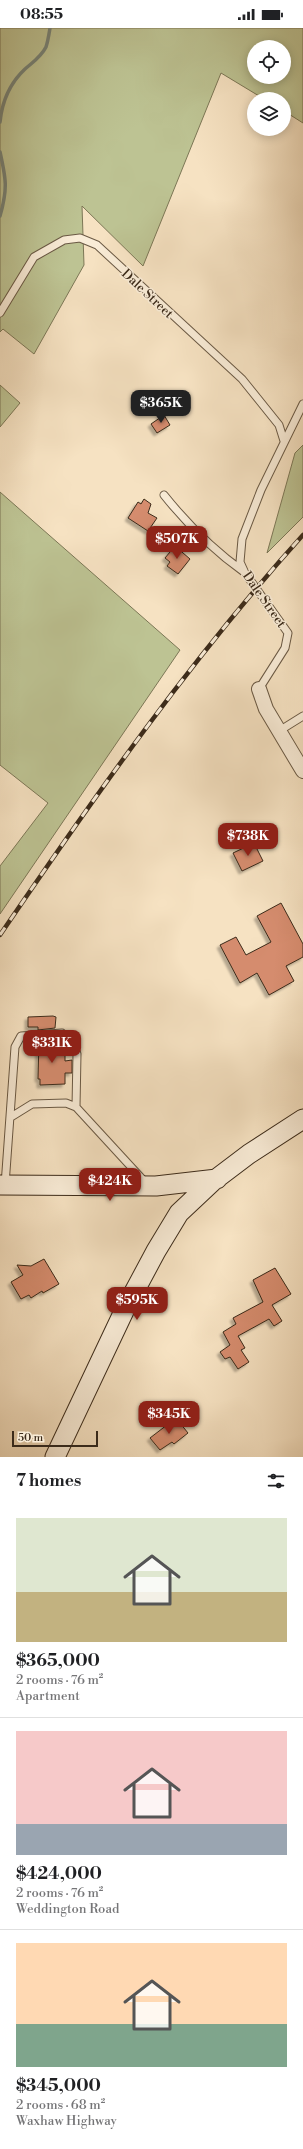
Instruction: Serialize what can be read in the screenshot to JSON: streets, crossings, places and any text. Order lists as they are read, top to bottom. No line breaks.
{"streets":{"street":["Dale Street"]},"scale_bar":"50 m","page":{"status":"08:55","price":["$365K","$507K","$738K","$331K","$424K","$595K","$345K"],"scale":"50 m","heading":"7 homes","list":[{"name":"$365,000","note":"2 rooms · 76 m² · Apartment"},{"name":"$424,000","note":"2 rooms · 76 m² · Weddington Road"},{"name":"$345,000","note":"2 rooms · 68 m² · Waxhaw Highway"}]}}
